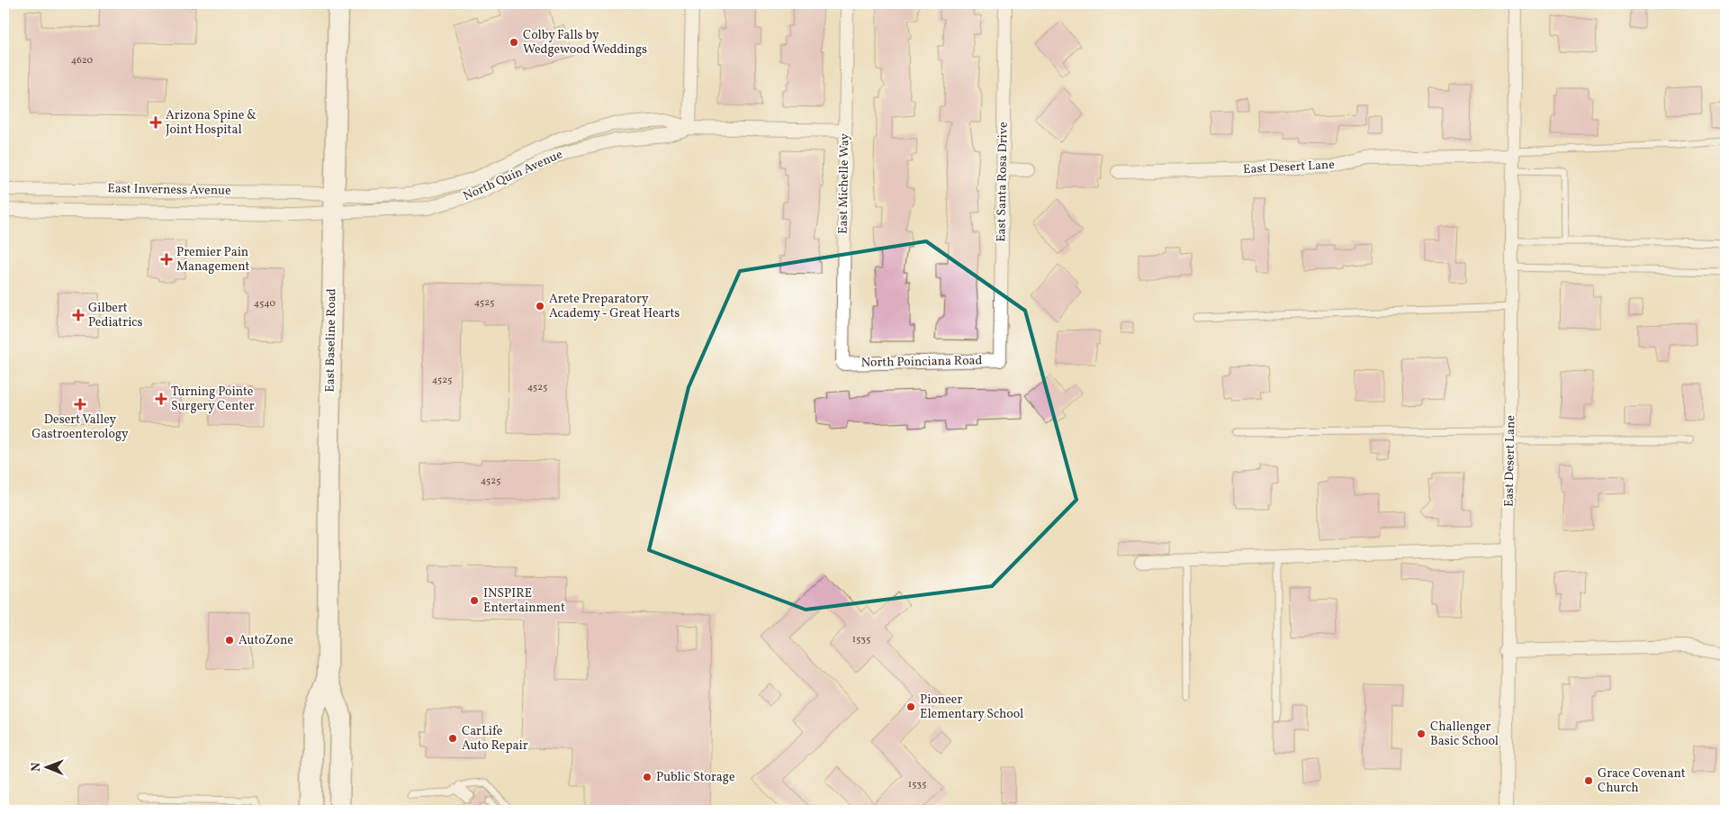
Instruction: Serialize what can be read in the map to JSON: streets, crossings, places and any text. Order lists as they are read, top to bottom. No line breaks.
{"streets":{"main road":["East Baseline Road"],"street":["East Desert Lane","North Quin Avenue","East Santa Rosa Drive","East Michelle Way","East Inverness Avenue","North Poinciana Road"]},"crossings":[["North Quin Avenue","East Michelle Way"],["North Quin Avenue","East Inverness Avenue"],["North Quin Avenue","East Baseline Road"],["East Santa Rosa Drive","North Poinciana Road"],["East Michelle Way","North Poinciana Road"],["East Inverness Avenue","East Baseline Road"]],"places":{"other":["Colby Falls by Wedgewood Weddings","Arete Preparatory Academy - Great Hearts","INSPIRE Entertainment","AutoZone","Pioneer Elementary School","Challenger Basic School","CarLife Auto Repair","Public Storage","Grace Covenant Church"],"health":["Arizona Spine & Joint Hospital","Premier Pain Management","Gilbert Pediatrics","Turning Pointe Surgery Center","Desert Valley Gastroenterology"]},"house_numbers":["4620","4525","4540","4525","4525","4525","1535","1535"],"north":"left"}
